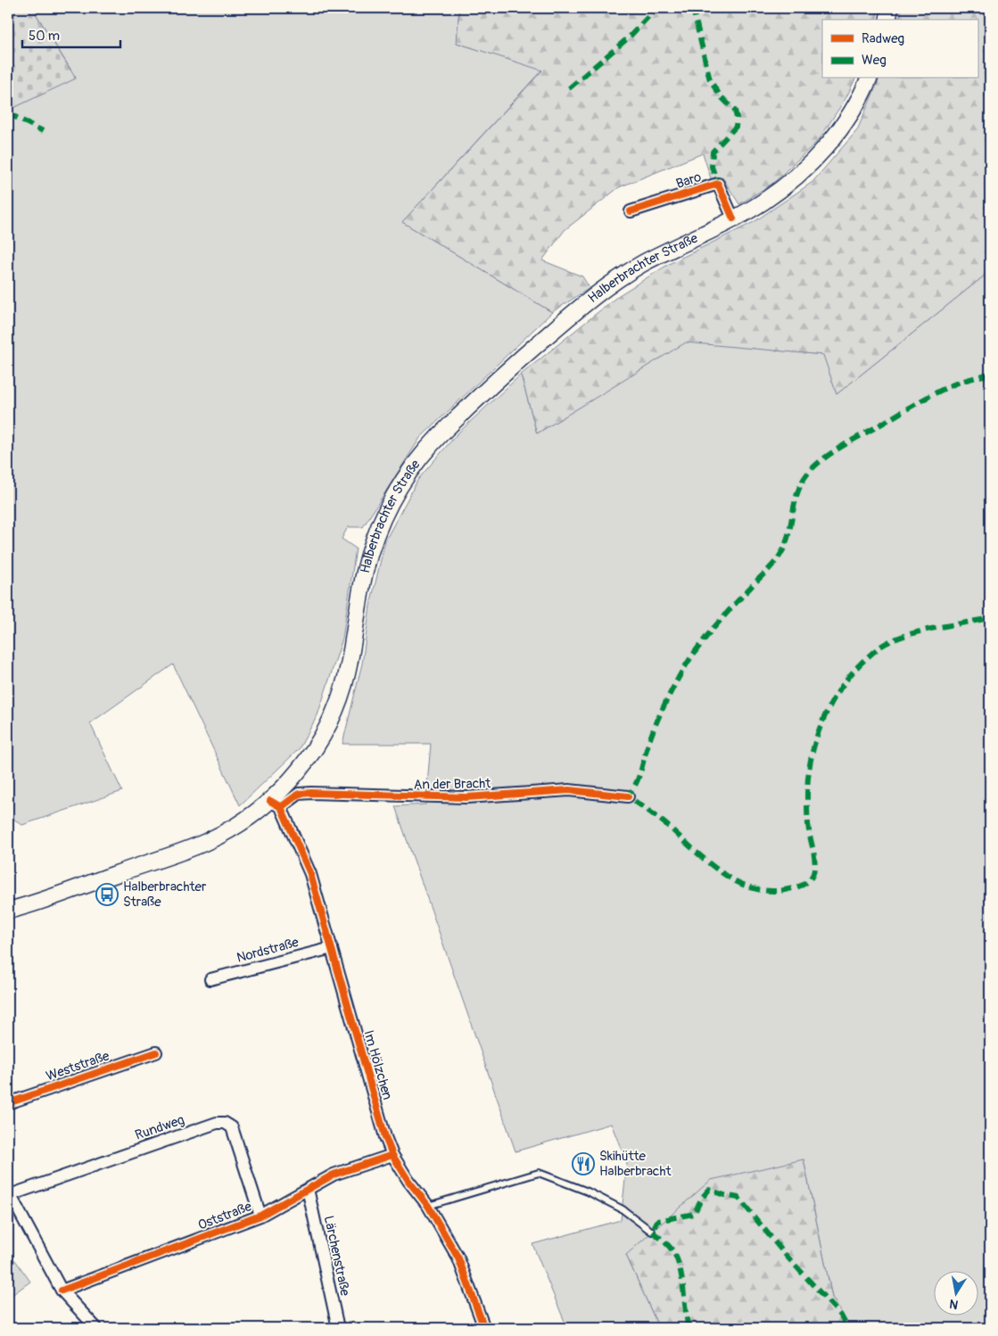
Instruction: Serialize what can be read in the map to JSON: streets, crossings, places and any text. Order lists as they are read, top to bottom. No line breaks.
{"streets":{"main road":["Halberbrachter Straße"],"street":["Baro","An der Bracht","Nordstraße","Im Hölzchen","Weststraße","Rundweg","Oststraße","Lärchenstraße"]},"crossings":[["Baro","Halberbrachter Straße"],["Halberbrachter Straße","An der Bracht"],["Halberbrachter Straße","Im Hölzchen"],["An der Bracht","Im Hölzchen"],["Nordstraße","Im Hölzchen"],["Im Hölzchen","Oststraße"],["Rundweg","Oststraße"],["Oststraße","Lärchenstraße"]],"places":{"bus stop":["Halberbrachter Straße"],"restaurant":["Skihütte Halberbracht"]},"legend":["Radweg","Weg"],"scale_bar":"50 m","north":"bottom"}
